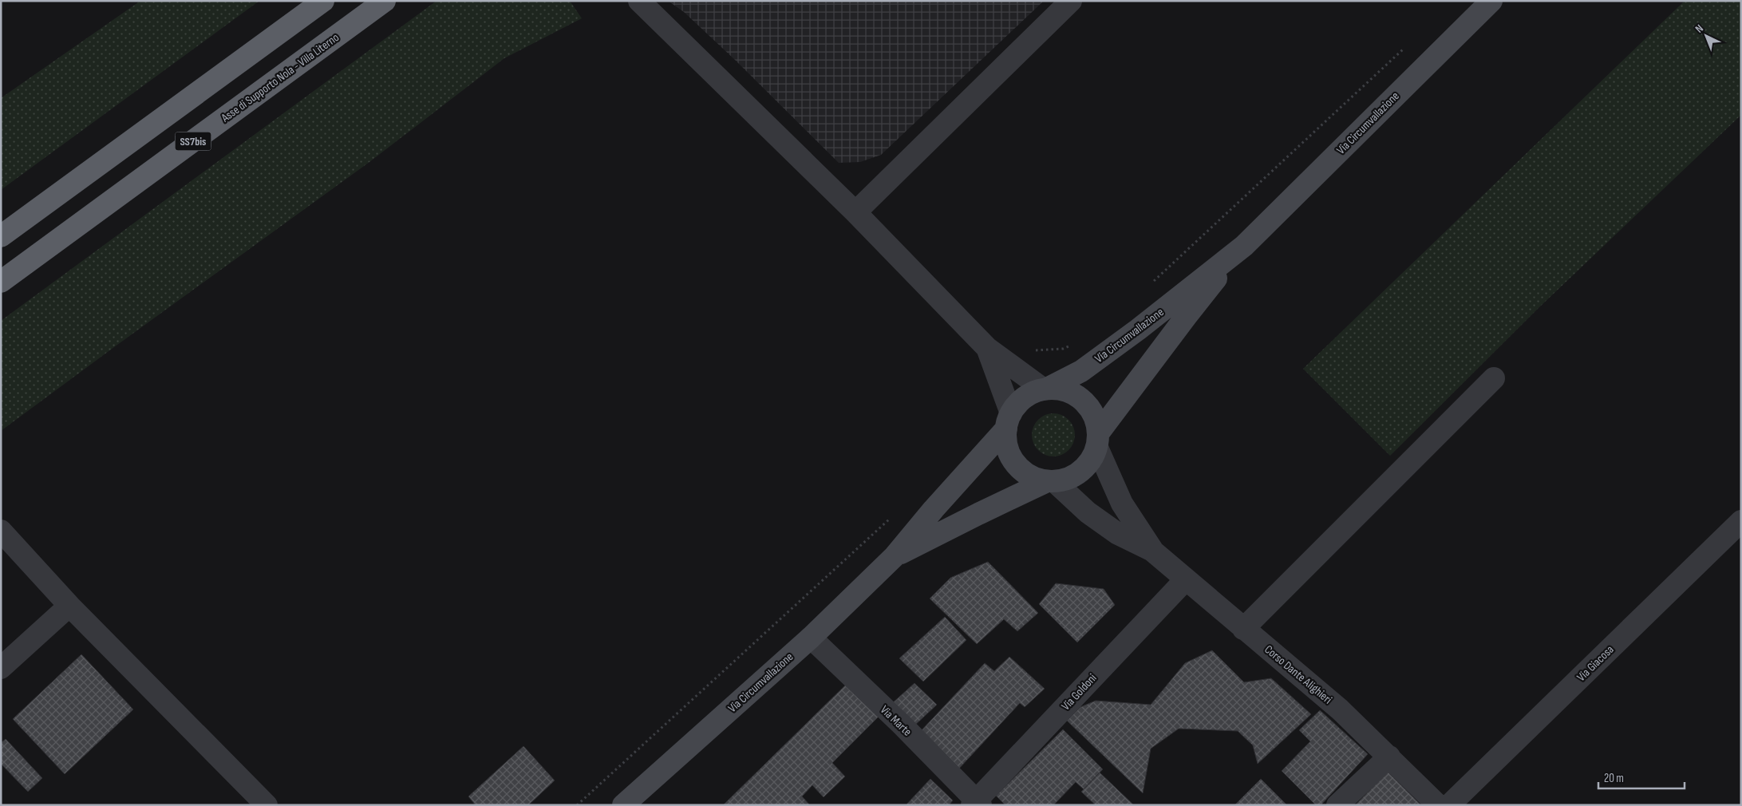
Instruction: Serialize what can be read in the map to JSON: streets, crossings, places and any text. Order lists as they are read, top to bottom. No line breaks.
{"streets":{"highway":["Asse di Supporto Nola - Villa Literno","SS7bis"],"main road":["Via Circumvallazione"],"street":["Via Giacosa","Corso Dante Alighieri","Via Goldoni","Via Marte"]},"crossings":[["Via Circumvallazione","Via Marte"],["Corso Dante Alighieri","Via Goldoni"],["Via Goldoni","Via Marte"]],"scale_bar":"20 m","north":"top left"}
